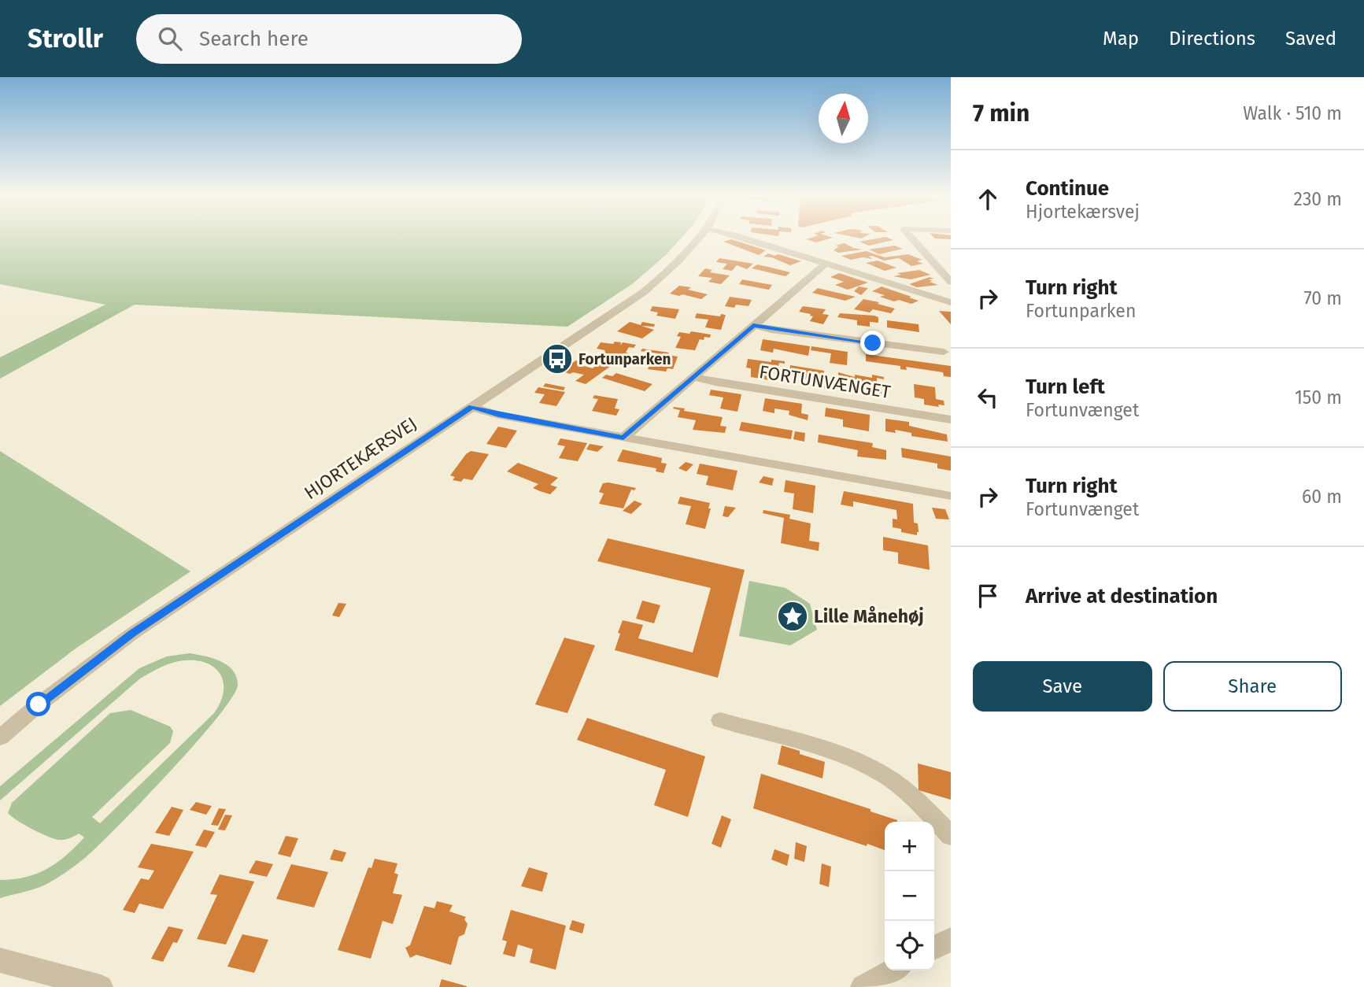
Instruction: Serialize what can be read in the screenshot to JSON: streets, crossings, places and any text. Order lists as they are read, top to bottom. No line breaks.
{"streets":{"street":["FORTUNVÆNGET","HJORTEKÆRSVEJ"]},"places":{"bus stop":["Fortunparken"],"place":["Lille Månehøj"]},"north":"top","page":{"header":"Strollr","search":"Search here","nav":["Map","Directions","Saved"],"heading":["7 min","Walk · 510 m"],"list":[["Continue","Hjortekærsvej","230 m"],["Turn right","Fortunparken","70 m"],["Turn left","Fortunvænget","150 m"],["Turn right","Fortunvænget","60 m"],"Arrive at destination"],"buttons":["Save","Share"],"map_buttons":["+","−"]}}
